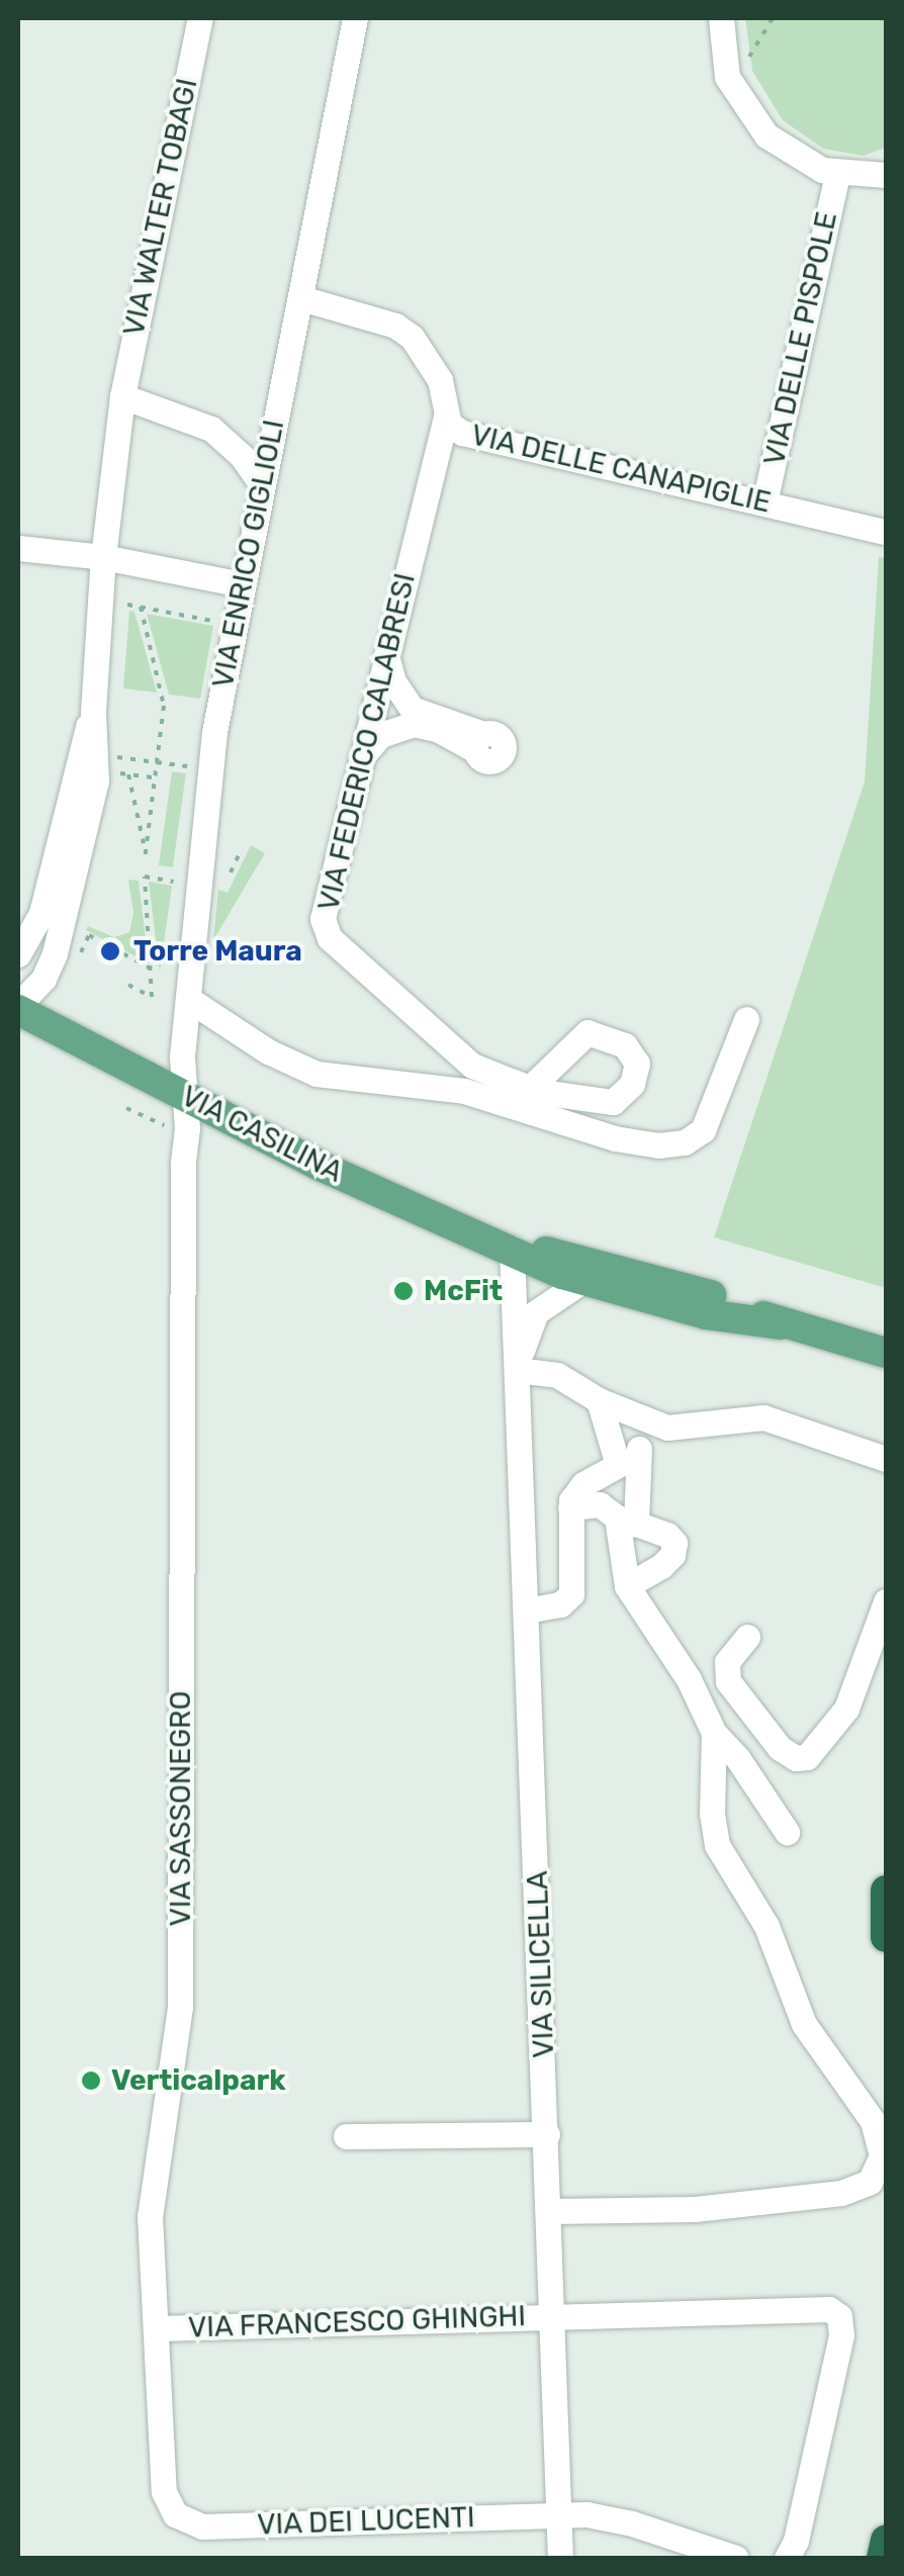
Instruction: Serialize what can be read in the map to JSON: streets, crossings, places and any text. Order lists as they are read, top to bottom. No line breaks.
{"streets":{"main road":["VIA CASILINA"],"street":["VIA WALTER TOBAGI","VIA DELLE PISPOLE","VIA DELLE CANAPIGLIE","VIA ENRICO GIGLIOLI","VIA FEDERICO CALABRESI","VIA SASSONEGRO","VIA SILICELLA","VIA FRANCESCO GHINGHI","VIA DEI LUCENTI"]},"crossings":[["VIA WALTER TOBAGI","VIA CASILINA"],["VIA DELLE PISPOLE","VIA DELLE CANAPIGLIE"],["VIA DELLE CANAPIGLIE","VIA ENRICO GIGLIOLI"],["VIA DELLE CANAPIGLIE","VIA FEDERICO CALABRESI"],["VIA ENRICO GIGLIOLI","VIA CASILINA"],["VIA ENRICO GIGLIOLI","VIA SASSONEGRO"],["VIA CASILINA","VIA SASSONEGRO"],["VIA CASILINA","VIA SILICELLA"],["VIA SASSONEGRO","VIA FRANCESCO GHINGHI"],["VIA SASSONEGRO","VIA DEI LUCENTI"],["VIA SILICELLA","VIA FRANCESCO GHINGHI"],["VIA SILICELLA","VIA DEI LUCENTI"]],"places":["Torre Maura","McFit","Verticalpark"]}
